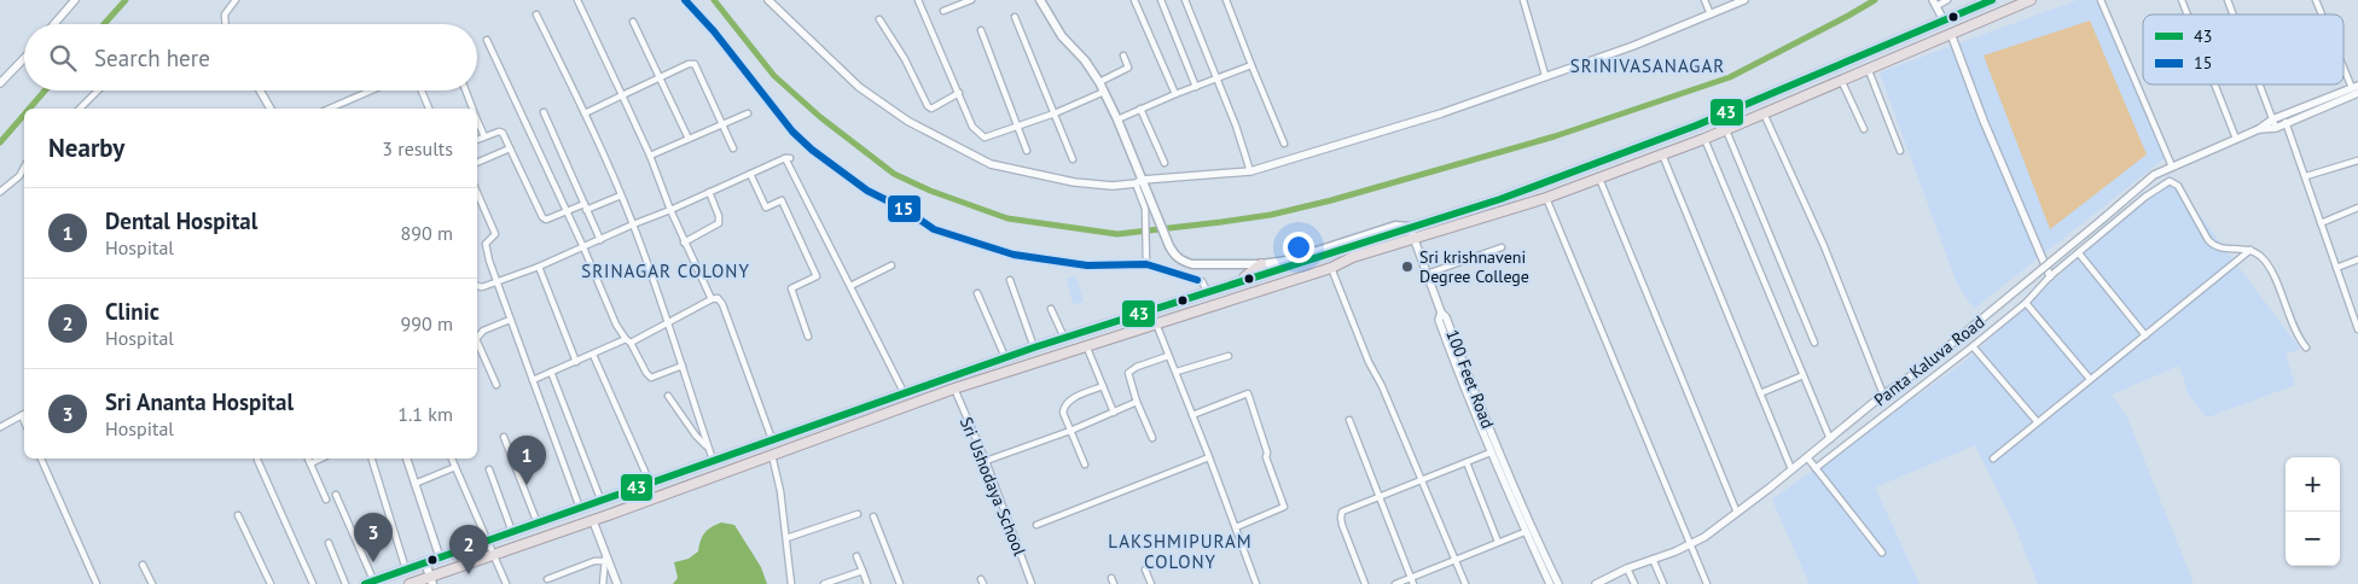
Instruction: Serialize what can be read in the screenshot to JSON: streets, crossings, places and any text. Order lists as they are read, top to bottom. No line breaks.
{"streets":{"street":["Panta Kaluva Road","100 Feet Road","Sri Ushodaya School"]},"districts":["SRINIVASANAGAR","SRINAGAR COLONY","LAKSHMIPURAM COLONY"],"places":["Sri krishnaveni Degree College"],"lines":["transit line 43","transit line 15"],"legend":["43","15"],"page":{"search":"Search here","heading":["Nearby","3 results"],"list":[{"mark":"1","name":"Dental Hospital","note":"Hospital","value":"890 m"},{"mark":"2","name":"Clinic","note":"Hospital","value":"990 m"},{"mark":"3","name":"Sri Ananta Hospital","note":"Hospital","value":"1.1 km"}],"pins":["1","3","2"],"map_buttons":["+","−"]}}
